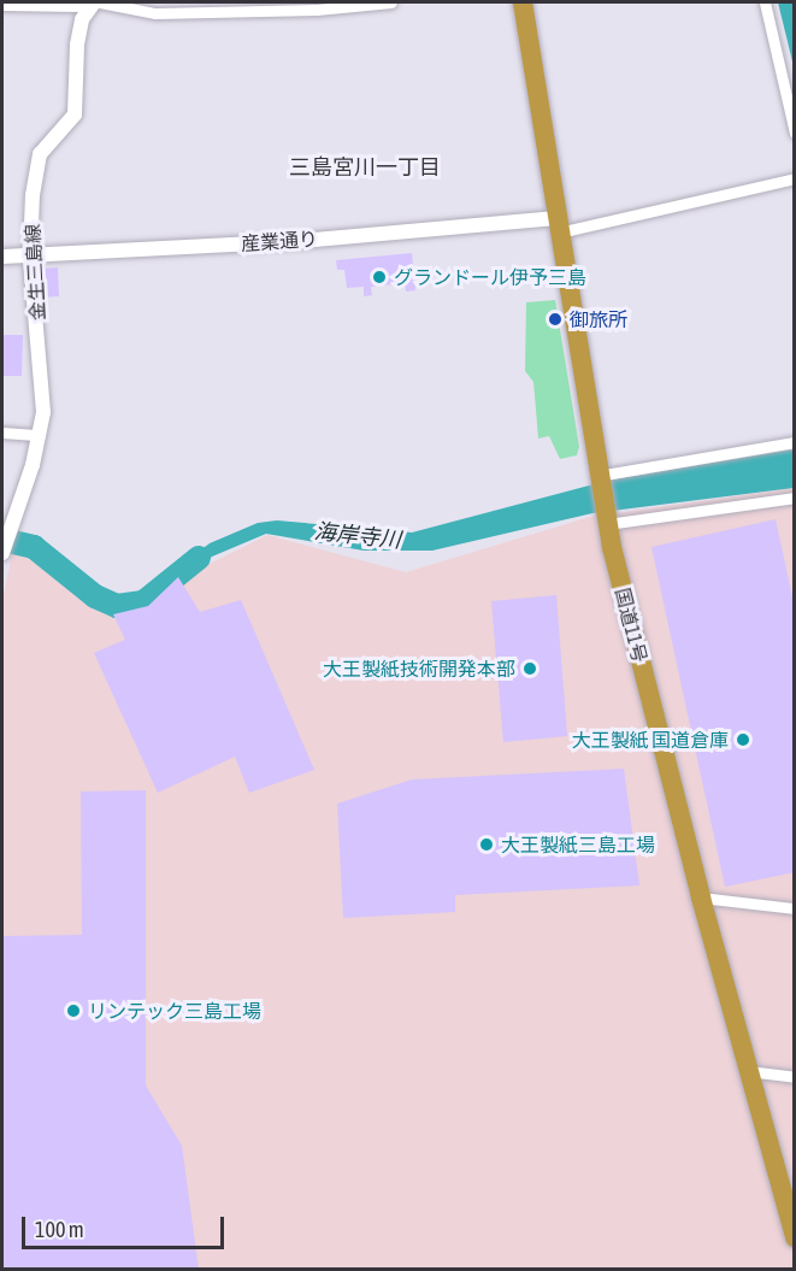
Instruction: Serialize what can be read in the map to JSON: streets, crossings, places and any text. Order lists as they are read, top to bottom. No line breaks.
{"streets":{"highway":["国道11号"],"main road":["産業通り","金生三島線"]},"crossings":[["産業通り","金生三島線"],["産業通り","国道11号"]],"districts":["三島宮川一丁目"],"water":["海岸寺川"],"places":["グランドール伊予三島","御旅所","大王製紙技術開発本部","大王製紙 国道倉庫","大王製紙三島工場","リンテック三島工場"],"scale_bar":"100 m"}
